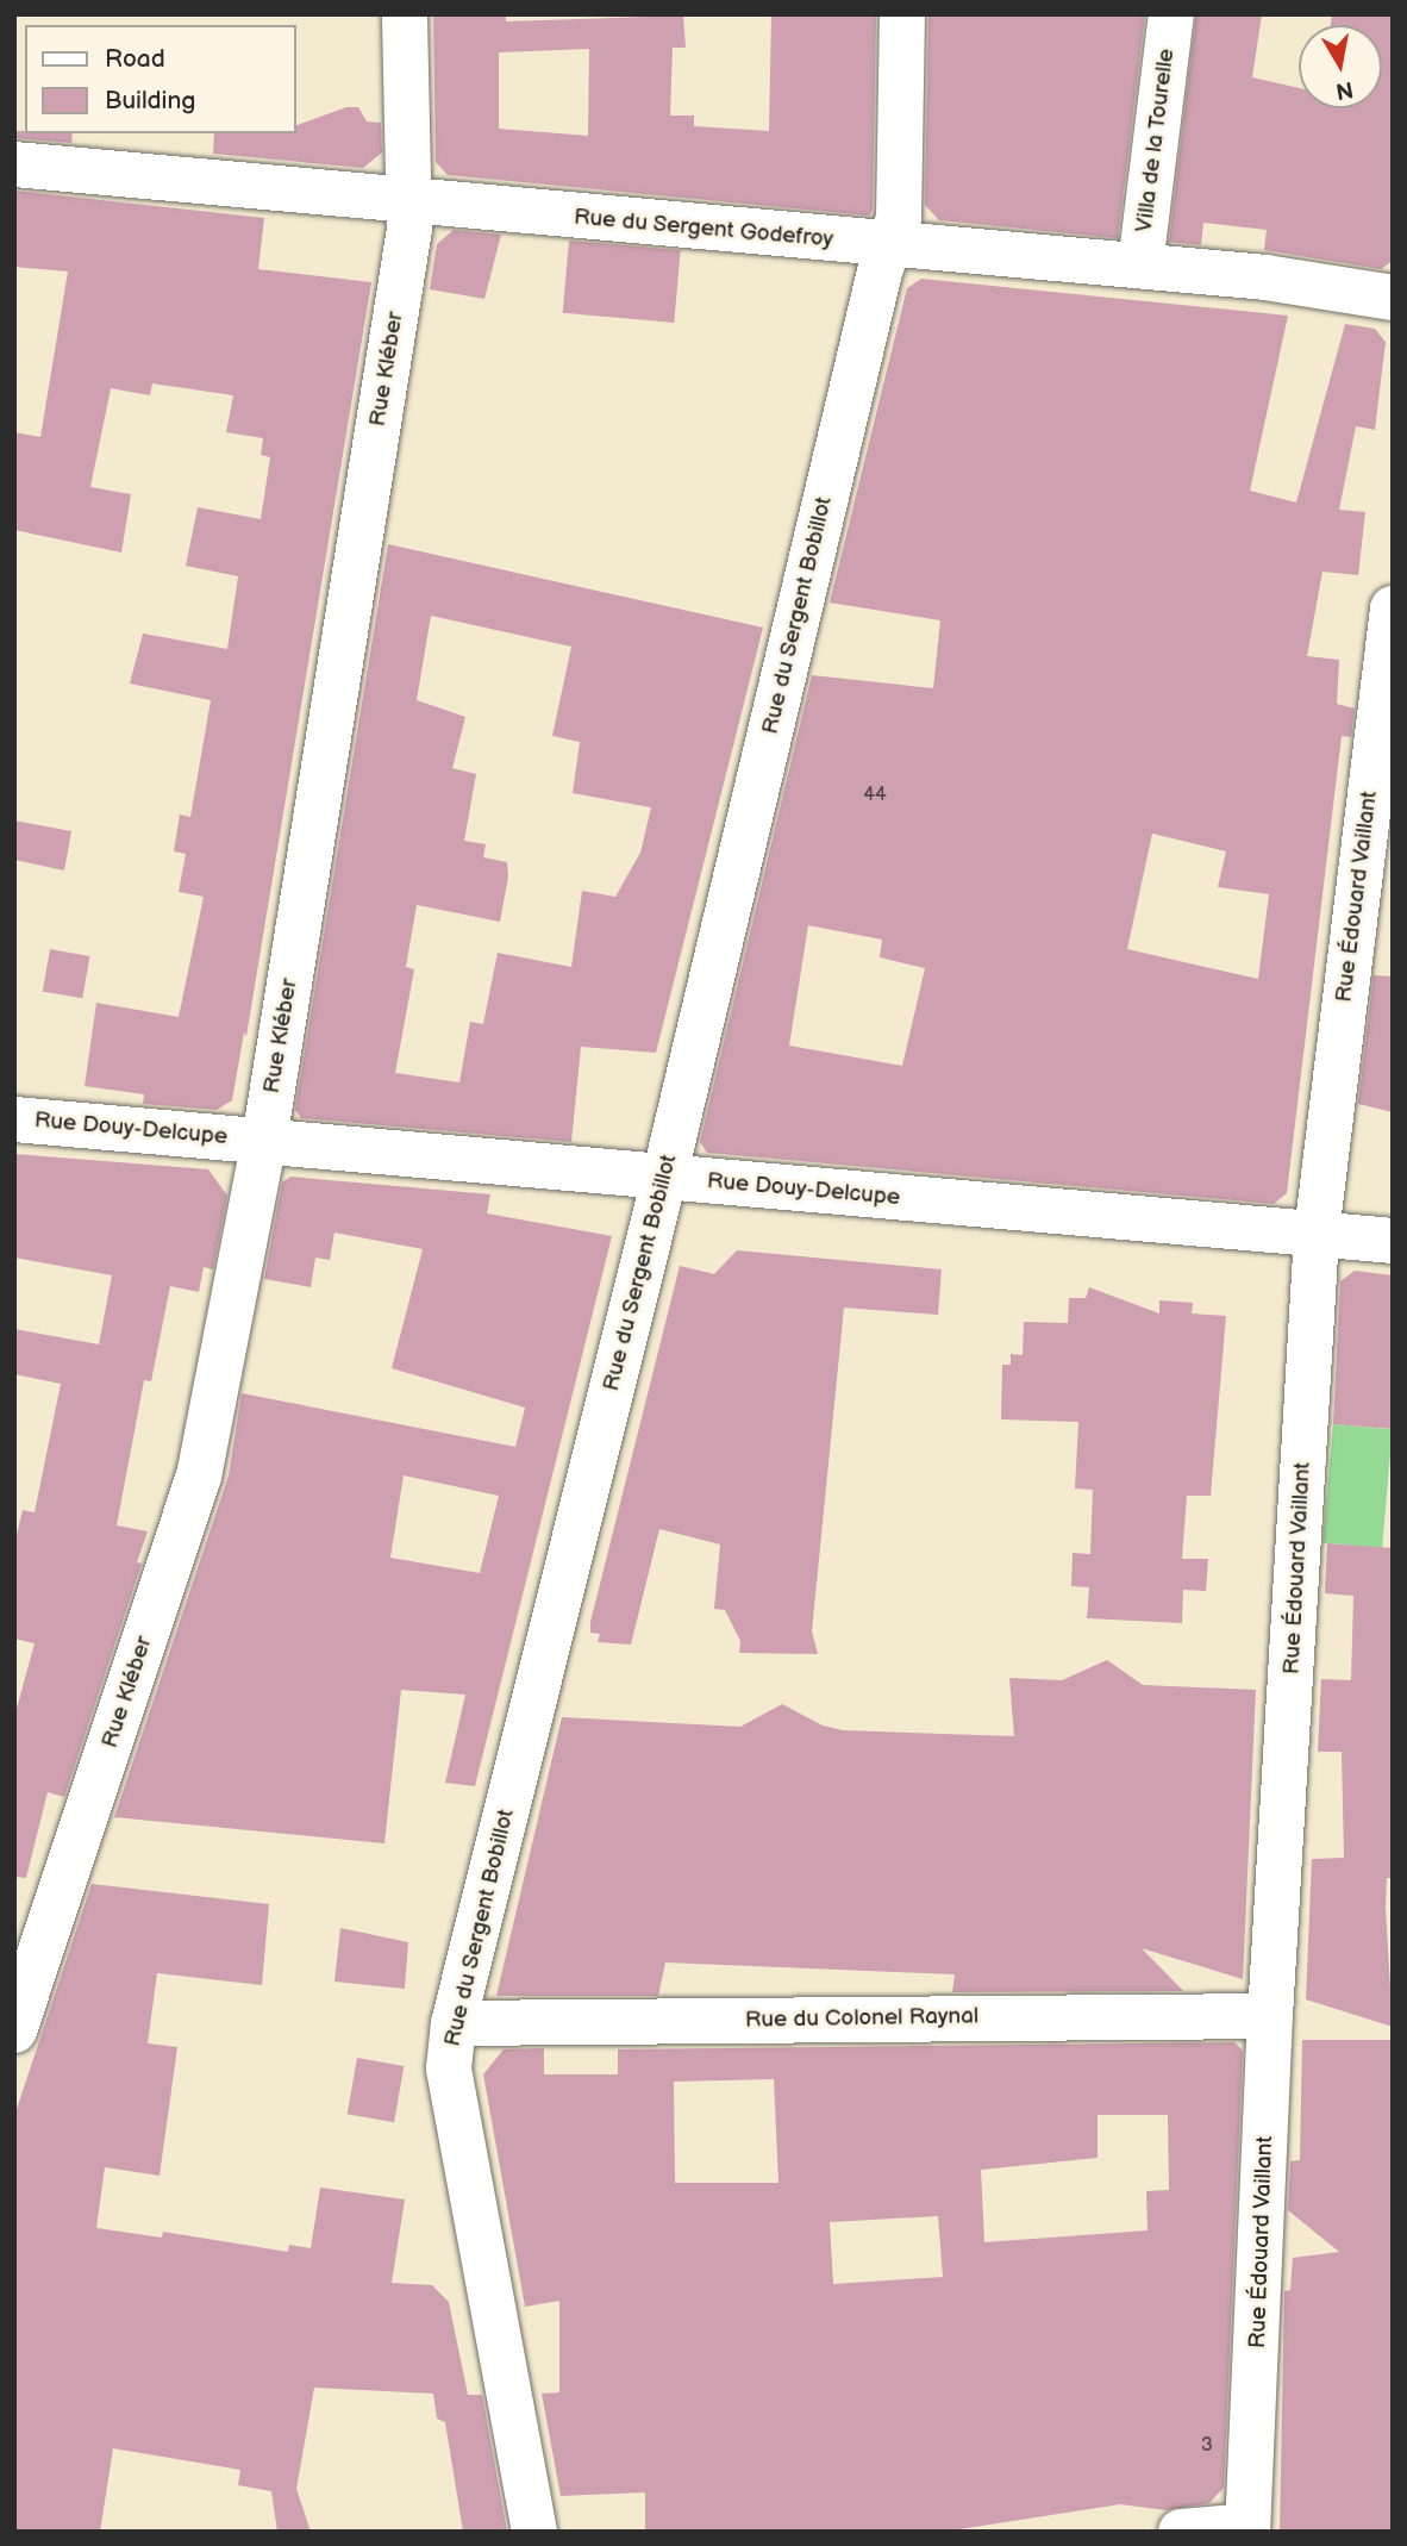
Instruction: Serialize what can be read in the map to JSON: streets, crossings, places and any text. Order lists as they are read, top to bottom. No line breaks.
{"streets":{"street":["Villa de la Tourelle","Rue du Sergent Godefroy","Rue Kléber","Rue du Sergent Bobillot","Rue Édouard Vaillant","Rue Douy-Delcupe","Rue du Colonel Raynal"]},"crossings":[["Villa de la Tourelle","Rue du Sergent Godefroy"],["Rue du Sergent Godefroy","Rue Kléber"],["Rue du Sergent Godefroy","Rue du Sergent Bobillot"],["Rue Kléber","Rue Douy-Delcupe"],["Rue du Sergent Bobillot","Rue Douy-Delcupe"],["Rue du Sergent Bobillot","Rue du Colonel Raynal"],["Rue Édouard Vaillant","Rue Douy-Delcupe"],["Rue Édouard Vaillant","Rue du Colonel Raynal"]],"house_numbers":["44","3"],"legend":["Road","Building"],"north":"bottom"}
